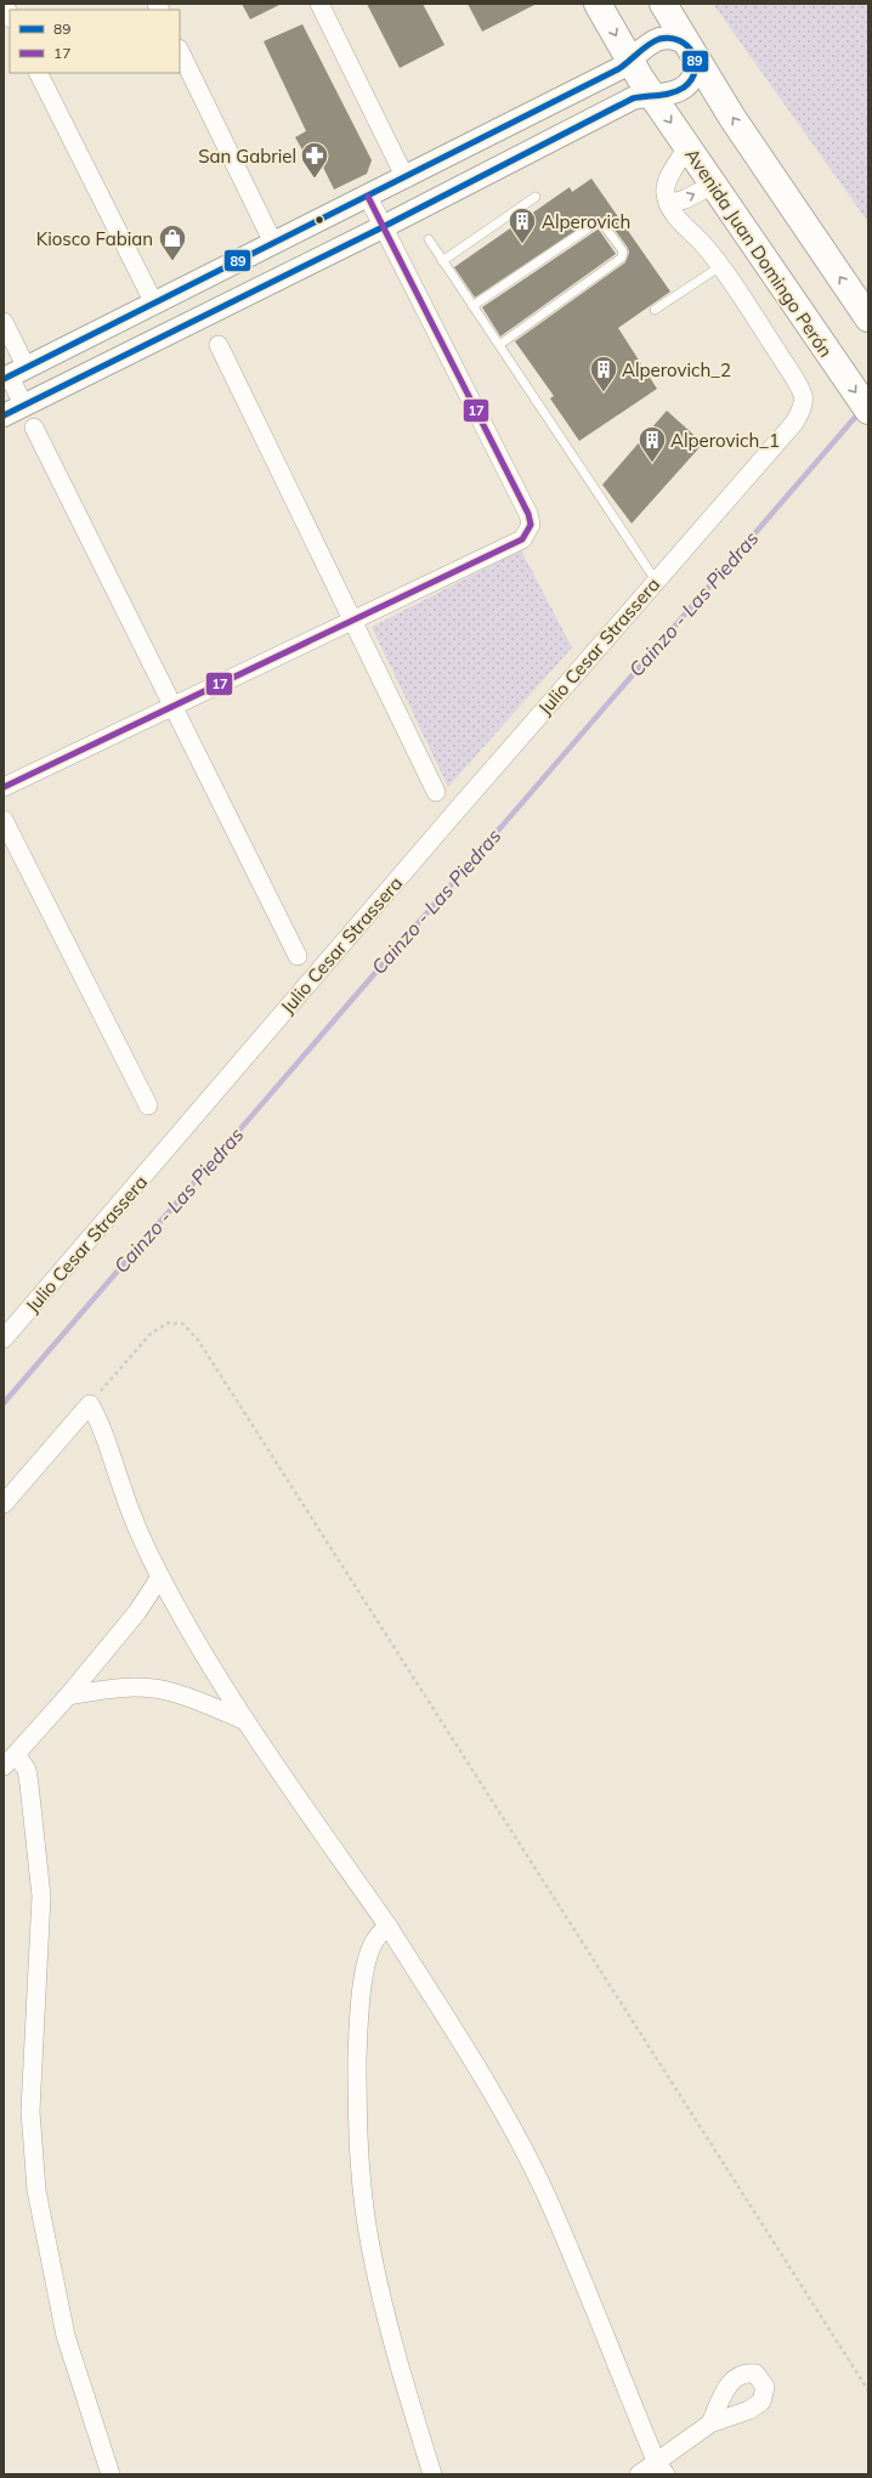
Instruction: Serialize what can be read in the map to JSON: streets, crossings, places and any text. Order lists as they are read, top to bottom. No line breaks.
{"streets":{"main road":["Avenida Juan Domingo Perón"],"street":["Julio Cesar Strassera"]},"water":["Cainzo - Las Piedras"],"places":{"pharmacy":["San Gabriel"],"building":["Alperovich","Alperovich_2","Alperovich_1"],"shop":["Kiosco Fabian"]},"lines":["transit line 89","transit line 17"],"legend":["89","17"]}
